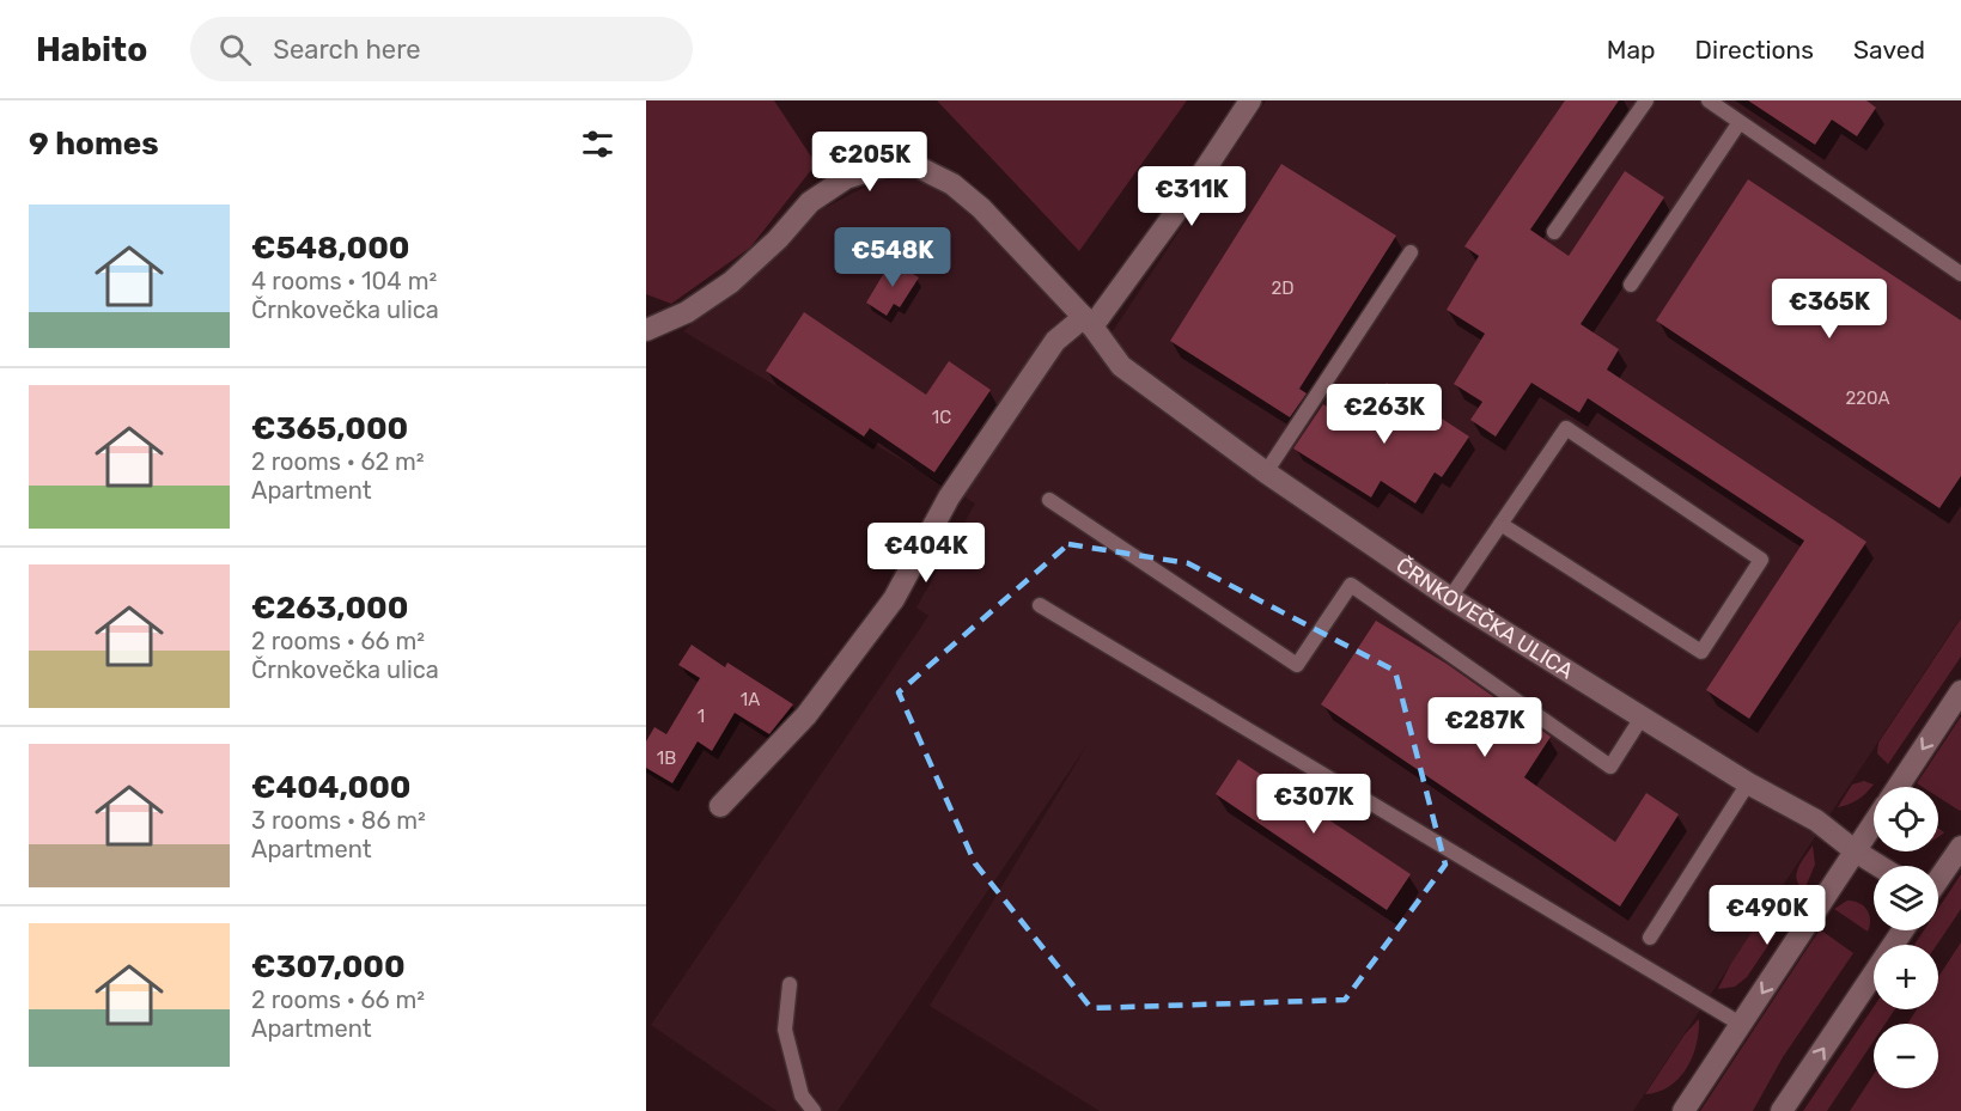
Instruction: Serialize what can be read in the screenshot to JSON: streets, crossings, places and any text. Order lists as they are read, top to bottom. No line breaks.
{"streets":{"street":["ČRNKOVEČKA ULICA"]},"house_numbers":["2D","220A","1C","1A","1","1B"],"page":{"header":"Habito","search":"Search here","nav":["Map","Directions","Saved"],"heading":"9 homes","price":["€205K","€311K","€548K","€365K","€263K","€404K","€287K","€307K","€490K"],"list":[{"name":"€548,000","note":"4 rooms · 104 m² · Črnkovečka ulica"},{"name":"€365,000","note":"2 rooms · 62 m² · Apartment"},{"name":"€263,000","note":"2 rooms · 66 m² · Črnkovečka ulica"},{"name":"€404,000","note":"3 rooms · 86 m² · Apartment"},{"name":"€307,000","note":"2 rooms · 66 m² · Apartment"}],"map_buttons":["+","−"]}}
